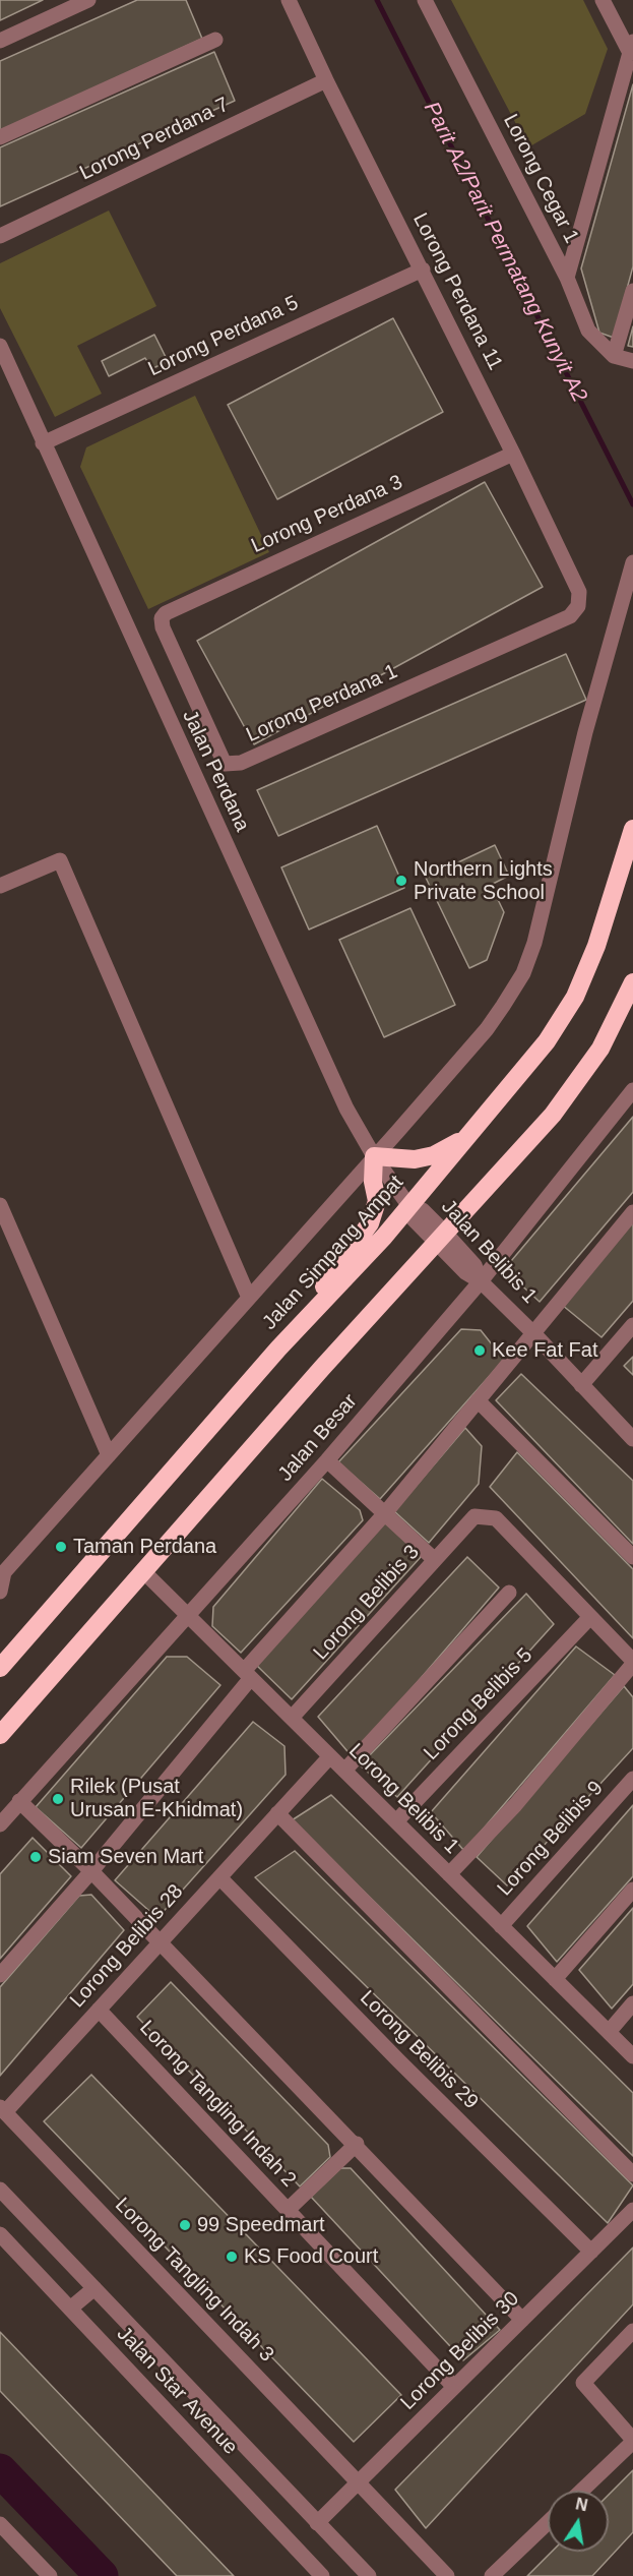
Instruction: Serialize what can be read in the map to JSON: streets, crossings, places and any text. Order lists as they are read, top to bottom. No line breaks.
{"streets":{"highway":["Jalan Simpang Ampat"],"street":["Lorong Perdana 7","Lorong Cegar 1","Lorong Perdana 11","Lorong Perdana 5","Lorong Perdana 3","Lorong Perdana 1","Jalan Perdana","Jalan Belibis 1","Jalan Besar","Lorong Belibis 3","Lorong Belibis 5","Lorong Belibis 1","Lorong Belibis 9","Lorong Belibis 28","Lorong Belibis 29","Lorong Tangling Indah 2","Lorong Tangling Indah 3","Lorong Belibis 30","Jalan Star Avenue"]},"crossings":[["Lorong Perdana 7","Lorong Perdana 11"],["Lorong Perdana 11","Lorong Perdana 5"],["Lorong Perdana 11","Lorong Perdana 3"],["Lorong Perdana 11","Lorong Perdana 1"],["Lorong Perdana 5","Jalan Perdana"],["Lorong Perdana 3","Lorong Perdana 1"],["Jalan Perdana","Jalan Belibis 1"],["Jalan Perdana","Jalan Simpang Ampat"],["Jalan Belibis 1","Jalan Simpang Ampat"],["Jalan Belibis 1","Jalan Besar"],["Jalan Besar","Lorong Belibis 1"],["Lorong Belibis 3","Lorong Belibis 5"],["Lorong Belibis 3","Lorong Belibis 1"],["Lorong Belibis 5","Lorong Belibis 1"],["Lorong Belibis 1","Lorong Belibis 9"],["Lorong Belibis 1","Lorong Belibis 28"],["Lorong Belibis 28","Lorong Belibis 29"],["Lorong Belibis 28","Lorong Tangling Indah 2"],["Lorong Belibis 28","Lorong Tangling Indah 3"],["Lorong Belibis 29","Lorong Belibis 30"],["Lorong Tangling Indah 2","Lorong Belibis 30"],["Lorong Tangling Indah 3","Lorong Belibis 30"]],"water":["Parit A2/Parit Permatang Kunyit A2"],"places":["Northern Lights Private School","Kee Fat Fat","Taman Perdana","Rilek (Pusat Urusan E-Khidmat)","Siam Seven Mart","99 Speedmart","KS Food Court"],"north":"top"}
